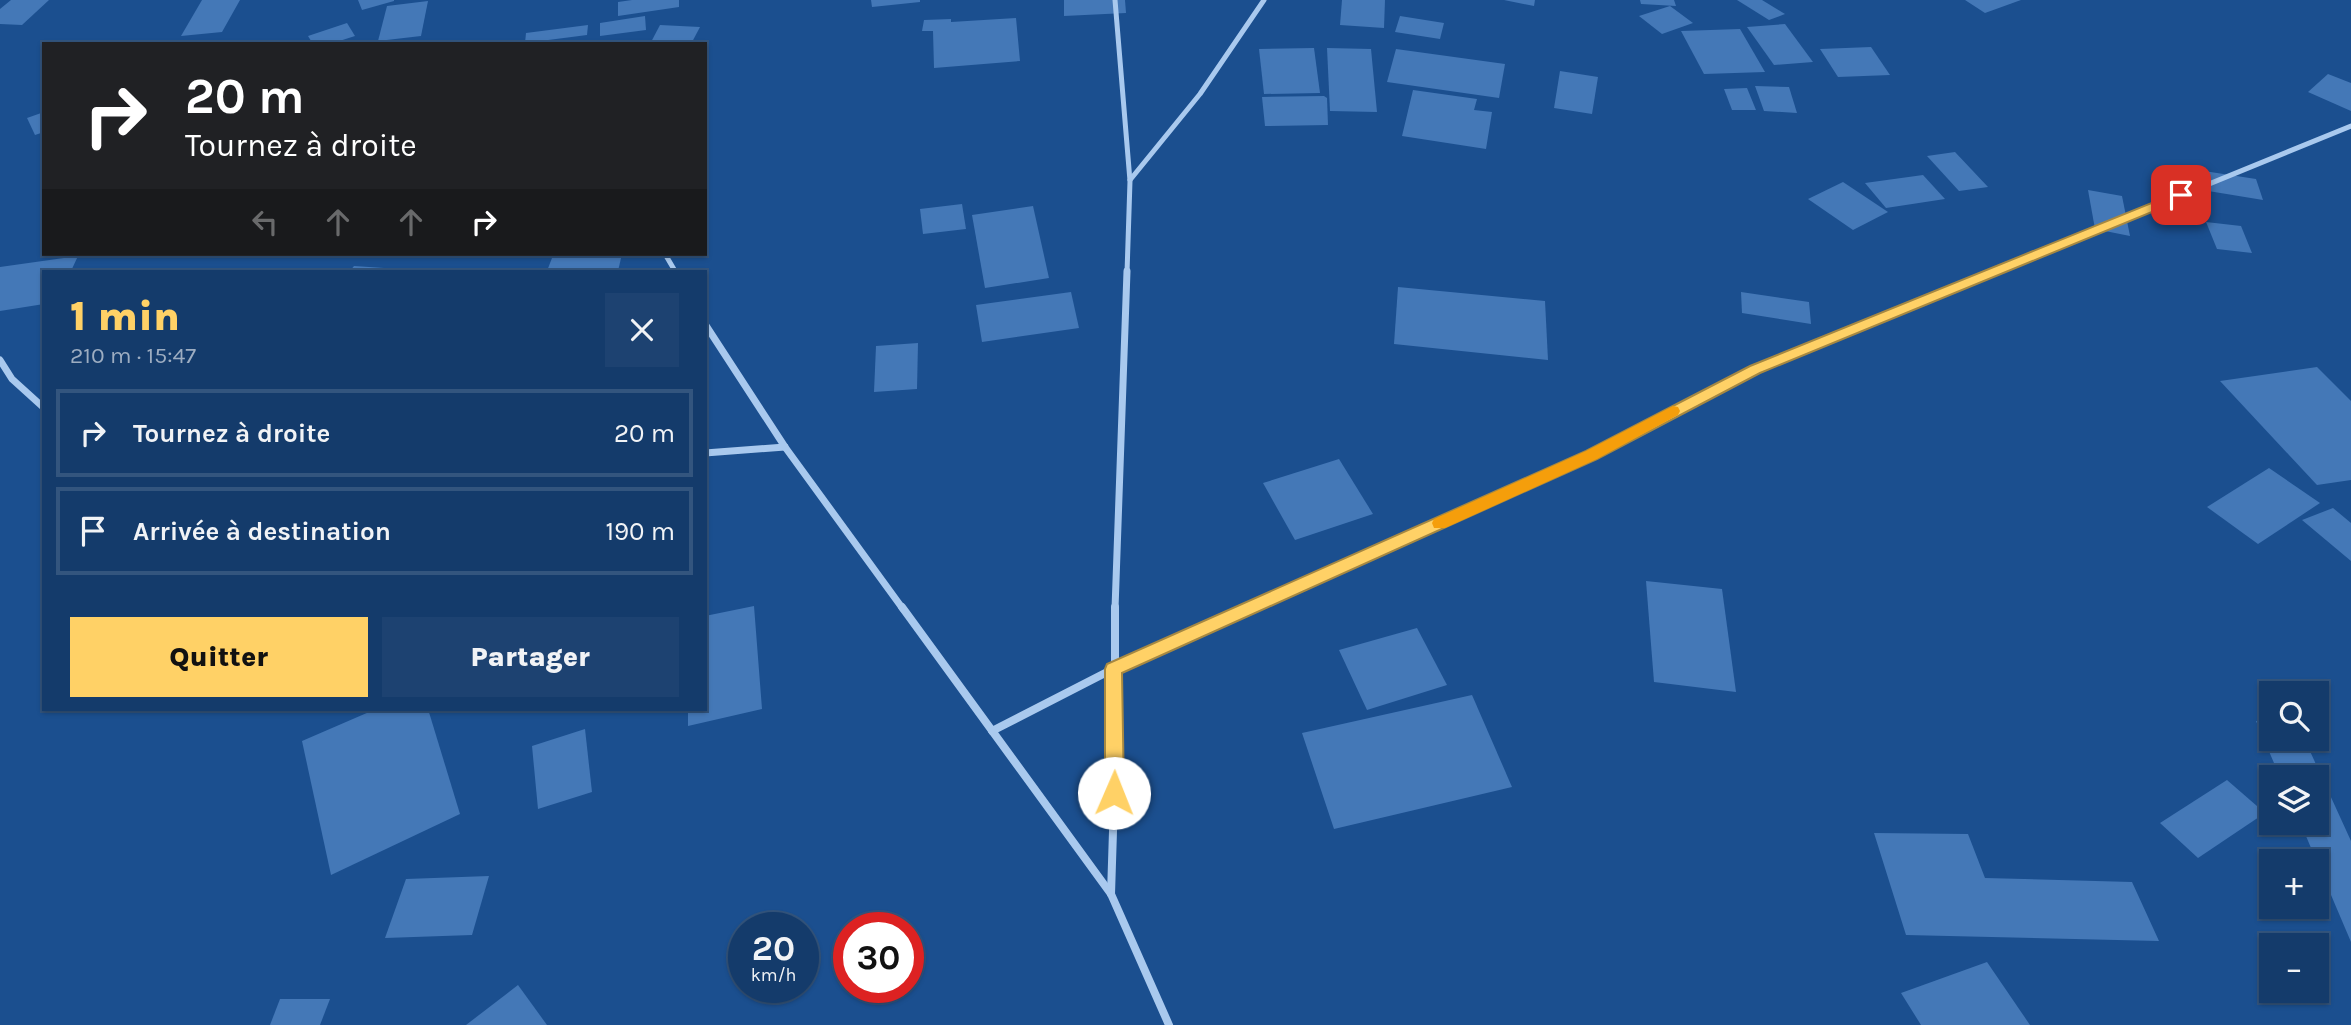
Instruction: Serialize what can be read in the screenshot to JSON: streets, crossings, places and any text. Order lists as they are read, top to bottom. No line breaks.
{"page":{"turn":["20 m","Tournez à droite"],"heading":["1 min","210 m · 15:47"],"list":[{"name":"Tournez à droite","value":"20 m"},{"name":"Arrivée à destination","value":"190 m"}],"buttons":["Quitter","Partager"],"map_buttons":["+","−"],"speed":"20 km/h","limit":"30"}}
